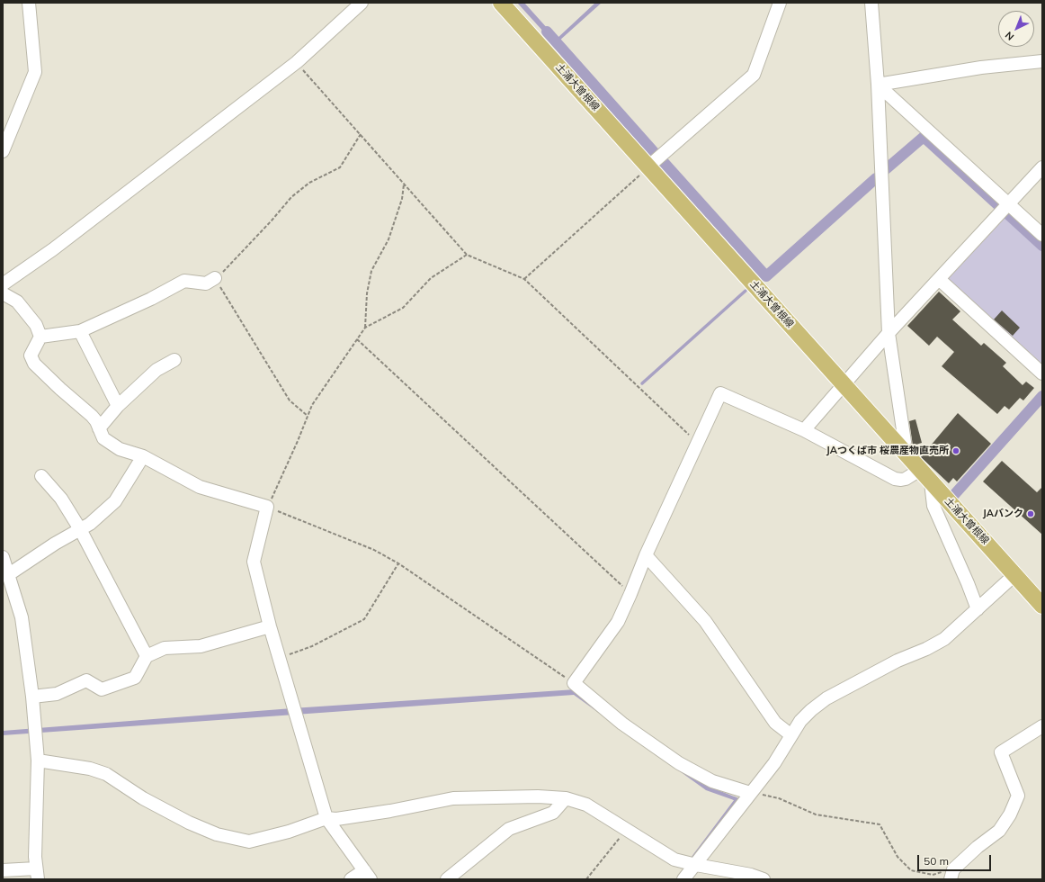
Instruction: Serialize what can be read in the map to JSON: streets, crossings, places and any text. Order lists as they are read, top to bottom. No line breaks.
{"streets":{"main road":["土浦大曽根線"]},"places":["JAつくば市 桜農産物直売所","JAバンク"],"scale_bar":"50 m","north":"bottom left"}
